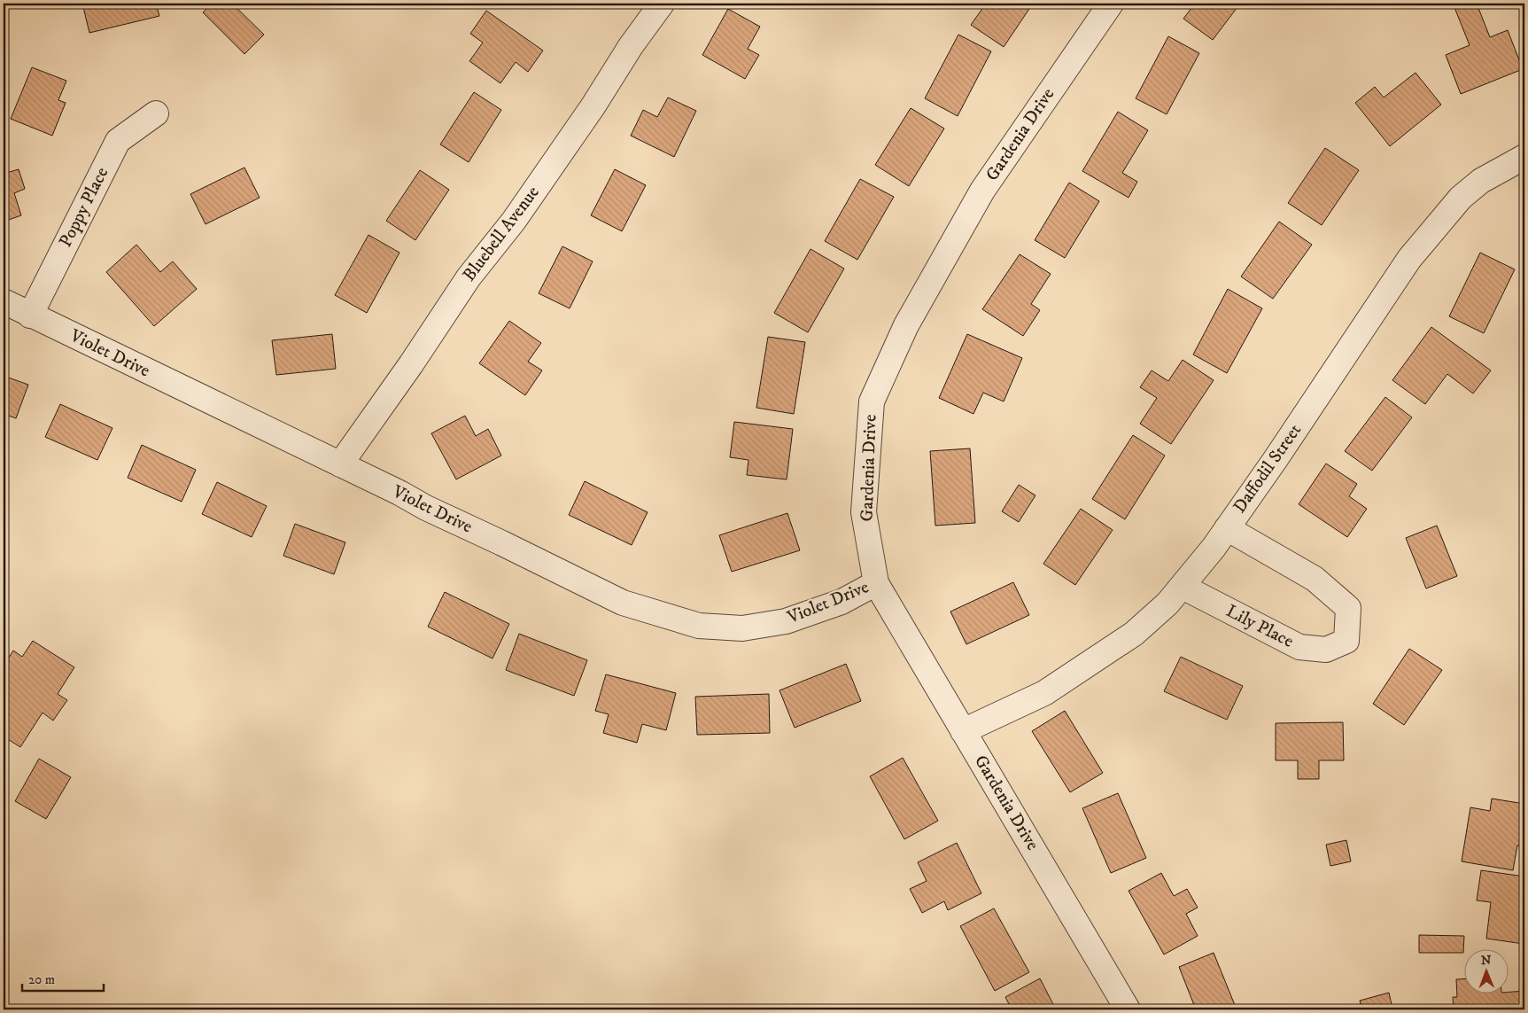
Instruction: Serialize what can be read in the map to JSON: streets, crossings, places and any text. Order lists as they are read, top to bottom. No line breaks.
{"streets":{"street":["Gardenia Drive","Poppy Place","Bluebell Avenue","Violet Drive","Daffodil Street","Lily Place"]},"crossings":[["Gardenia Drive","Violet Drive"],["Gardenia Drive","Daffodil Street"],["Poppy Place","Violet Drive"],["Bluebell Avenue","Violet Drive"],["Daffodil Street","Lily Place"]],"scale_bar":"20 m","north":"top"}
